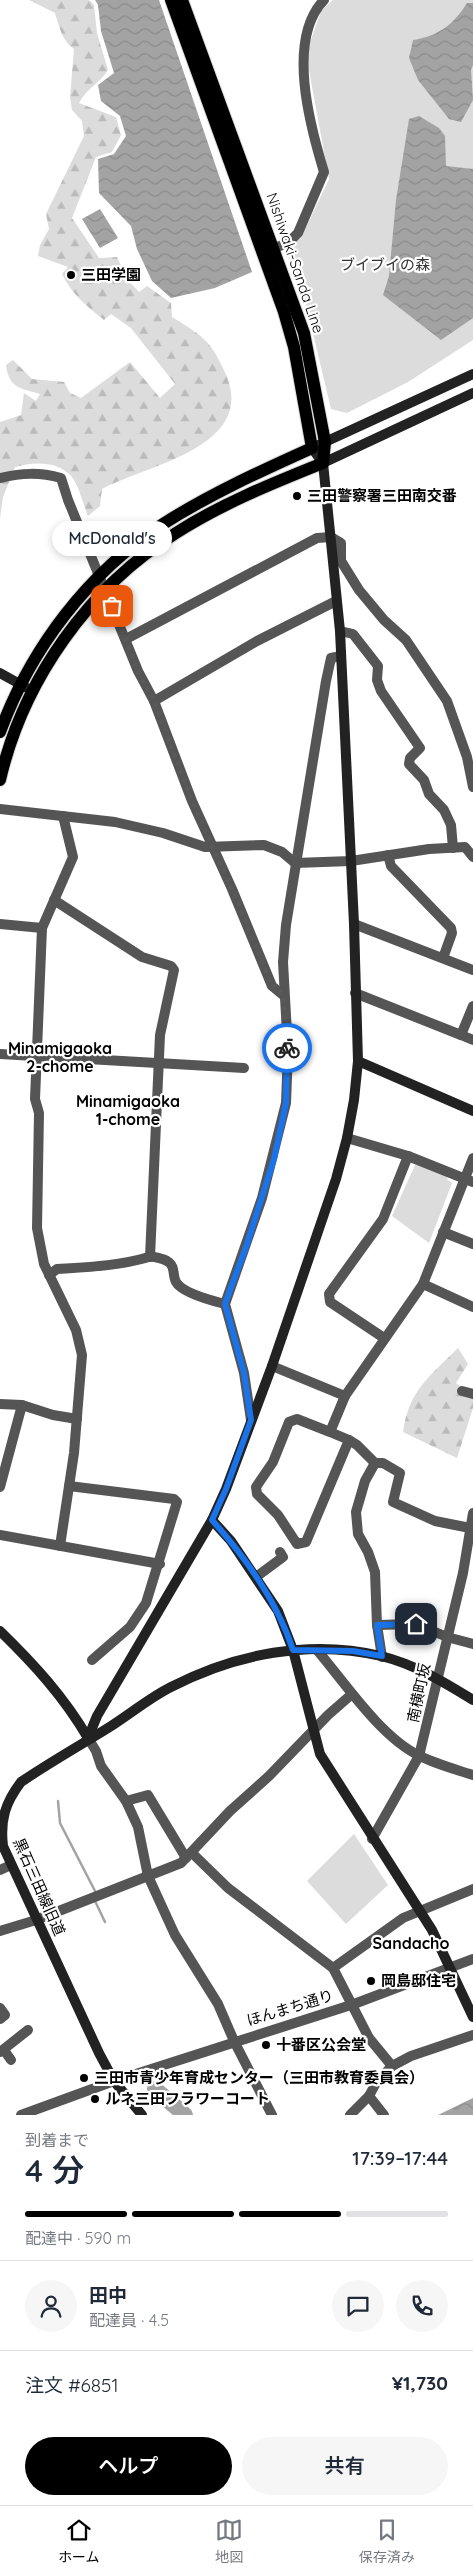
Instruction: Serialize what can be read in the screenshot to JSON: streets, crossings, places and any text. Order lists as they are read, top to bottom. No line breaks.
{"streets":{"main road":["Nishiwaki-Sanda Line"],"street":["南横町坂","黒石三田線旧道","ほんまち通り"]},"crossings":[["南横町坂","黒石三田線旧道"],["黒石三田線旧道","ほんまち通り"]],"districts":["Minamigaoka 2-chome","Minamigaoka 1-chome","Sandacho"],"parks":["ブイブイの森"],"places":["三田学園","三田警察署三田南交番","McDonald's","岡島邸住宅","十番区公会堂","三田市青少年育成センター（三田市教育委員会）","ルネ三田フラワーコート"],"page":{"bubble":"McDonald's","heading":["4 分","到着まで","17:39–17:44"],"panel":["田中","配達員 · 4.5","注文 #6851","¥1,730"],"bar":"配達中 · 590 m","buttons":["ヘルプ","共有"],"tabs":["ホーム","地図","保存済み"]}}
